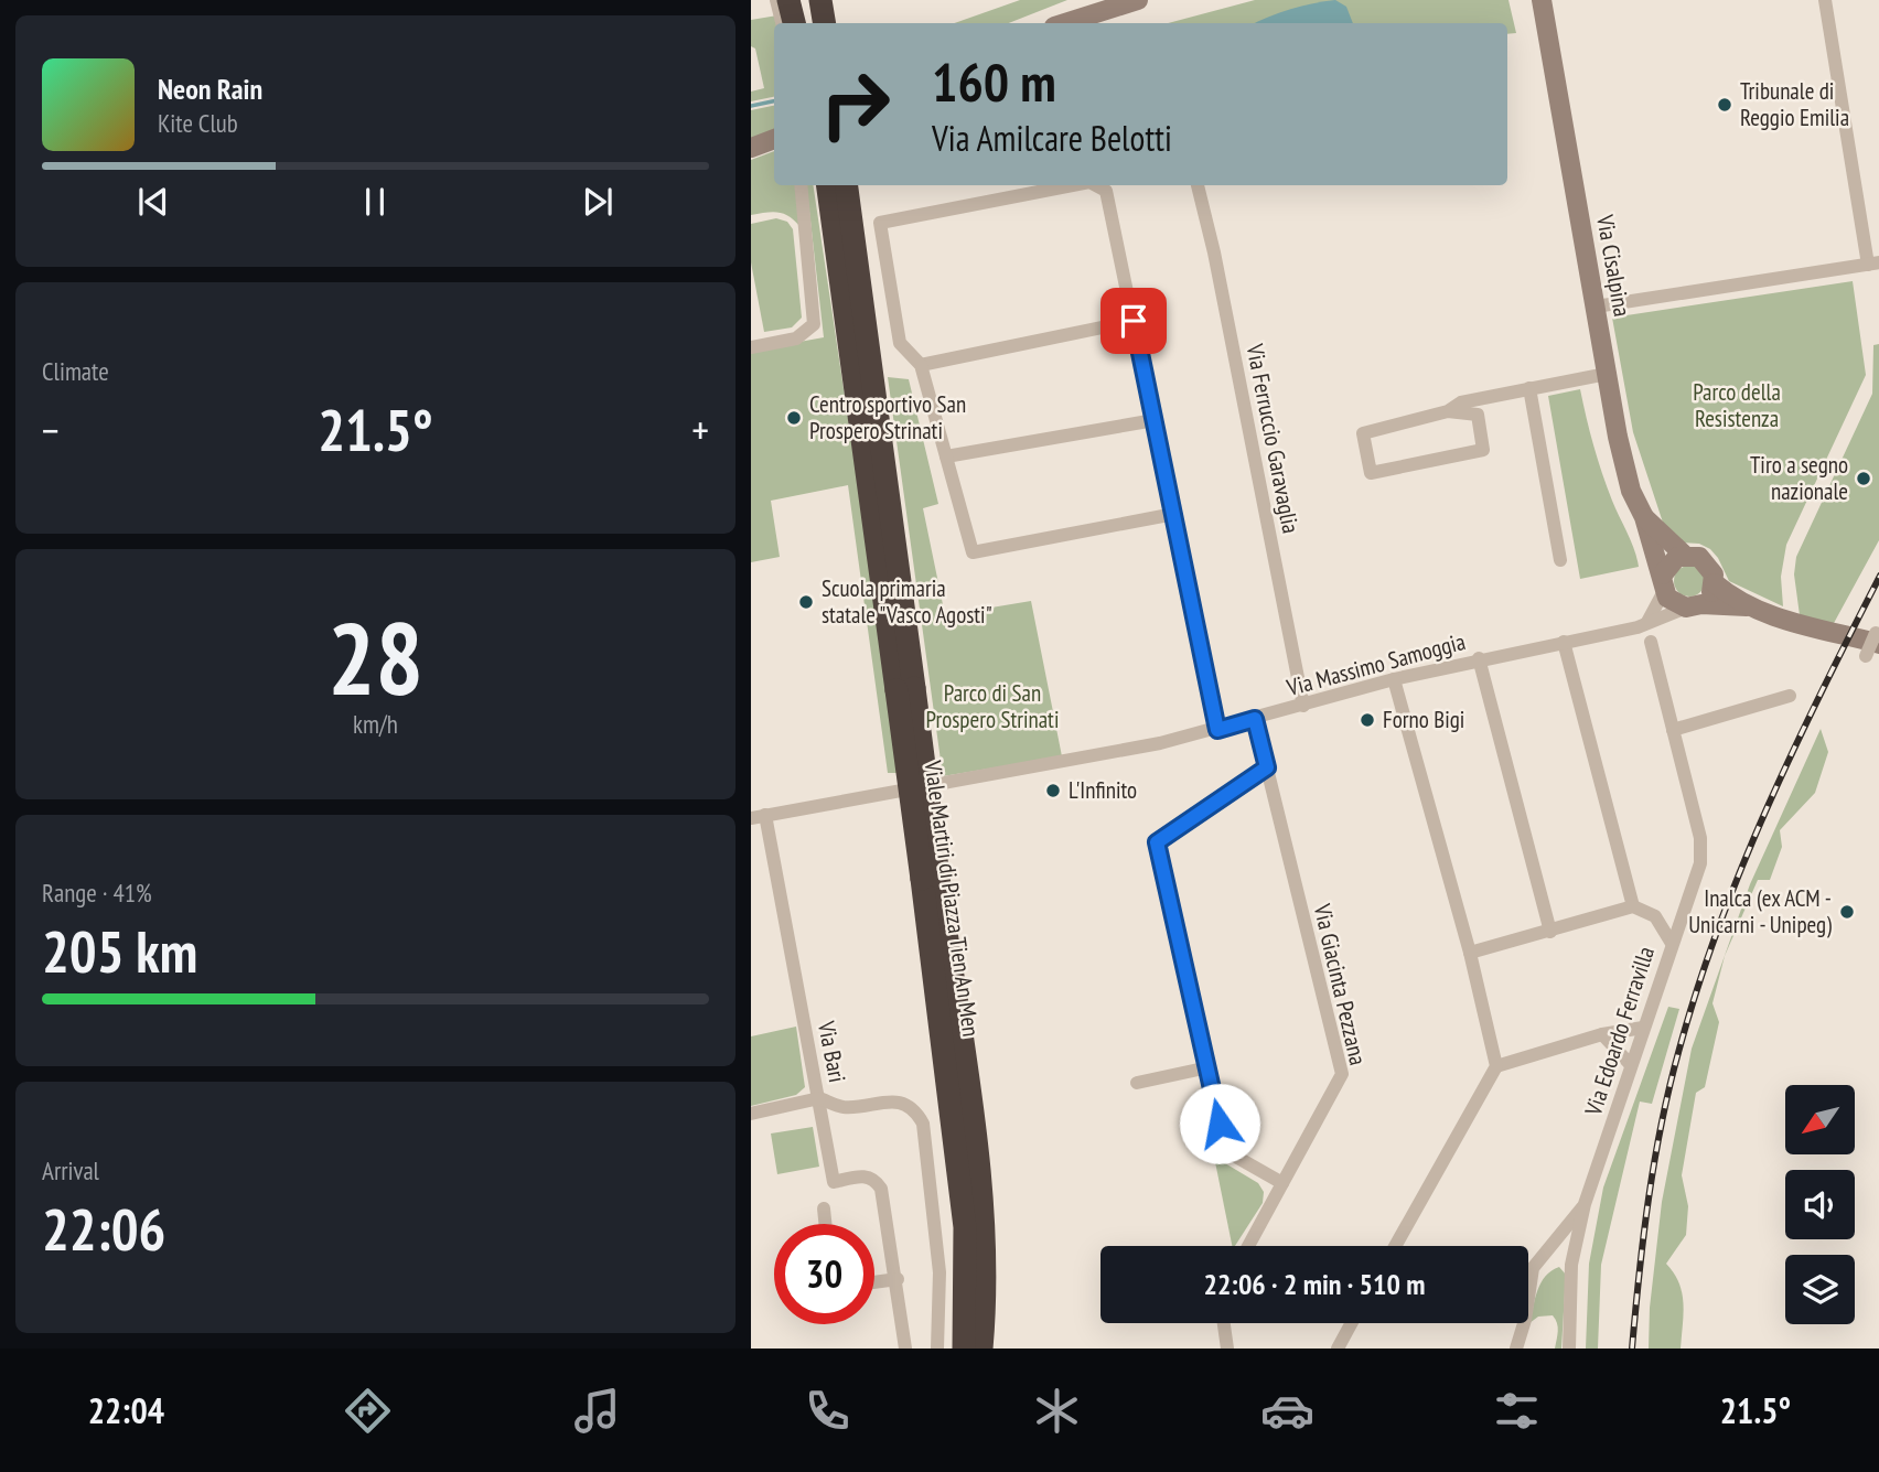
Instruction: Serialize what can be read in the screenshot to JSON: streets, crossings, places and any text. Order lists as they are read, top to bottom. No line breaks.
{"streets":{"highway":["Viale Martiri di Piazza Tien An Men"],"main road":["Via Cisalpina"],"street":["Via Ferruccio Garavaglia","Via Massimo Samoggia","Via Giacinta Pezzana","Via Edoardo Ferravilla","Via Bari"]},"crossings":[["Via Cisalpina","Via Massimo Samoggia"],["Via Ferruccio Garavaglia","Via Massimo Samoggia"],["Via Massimo Samoggia","Via Giacinta Pezzana"],["Via Massimo Samoggia","Via Bari"]],"parks":["Parco della Resistenza","Parco di San Prospero Strinati"],"places":["Tribunale di Reggio Emilia","Centro sportivo San Prospero Strinati","Tiro a segno nazionale","Scuola primaria statale \"Vasco Agosti\"","Forno Bigi","L'Infinito","Inalca (ex ACM - Unicarni - Unipeg)"],"north":"bottom left","page":{"turn":["160 m","Via Amilcare Belotti"],"song":["Neon Rain","Kite Club"],"tile":["Climate",["28","km/h"],["Range · 41%","205 km"],["Arrival","22:06"]],"heat":["−","21.5°","+"],"limit":"30","trip":"22:06 · 2 min · 510 m","tabs":["22:04","21.5°"]}}
